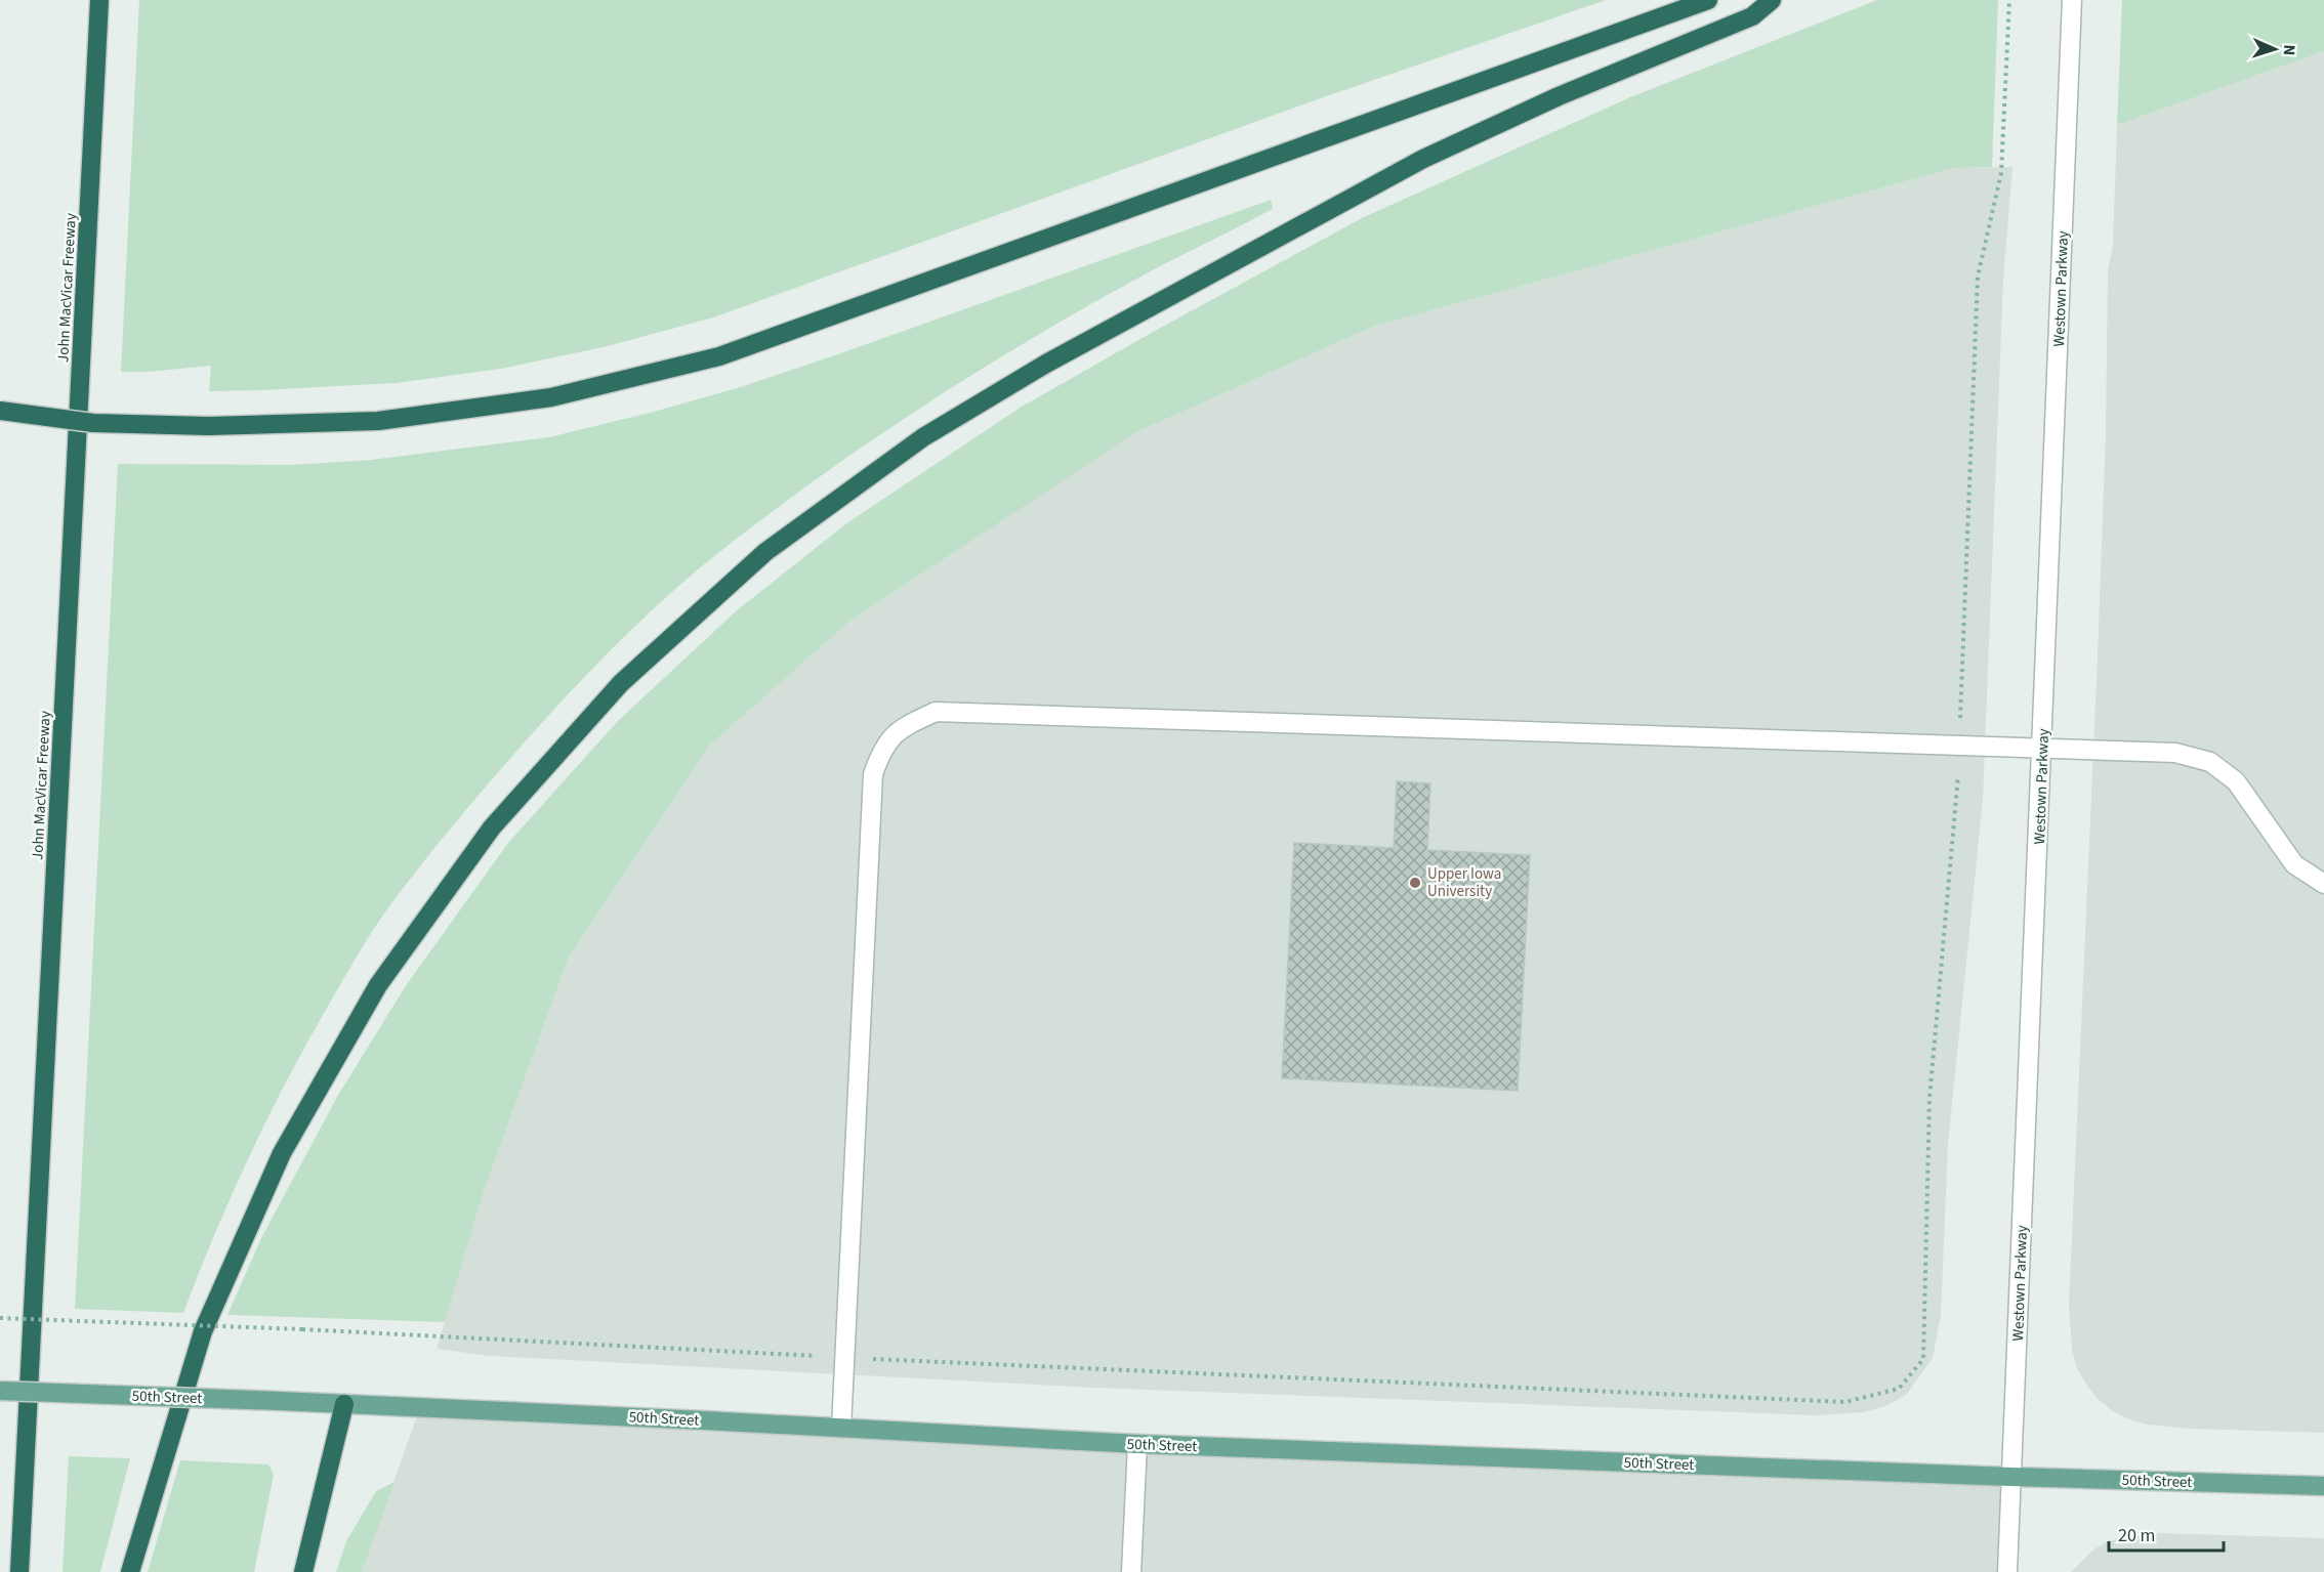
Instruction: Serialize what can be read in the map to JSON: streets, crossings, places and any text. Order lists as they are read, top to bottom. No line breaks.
{"streets":{"highway":["John MacVicar Freeway"],"main road":["50th Street"],"street":["Westown Parkway"]},"crossings":[["Westown Parkway","50th Street"]],"places":["Upper Iowa University"],"scale_bar":"20 m","north":"right"}
